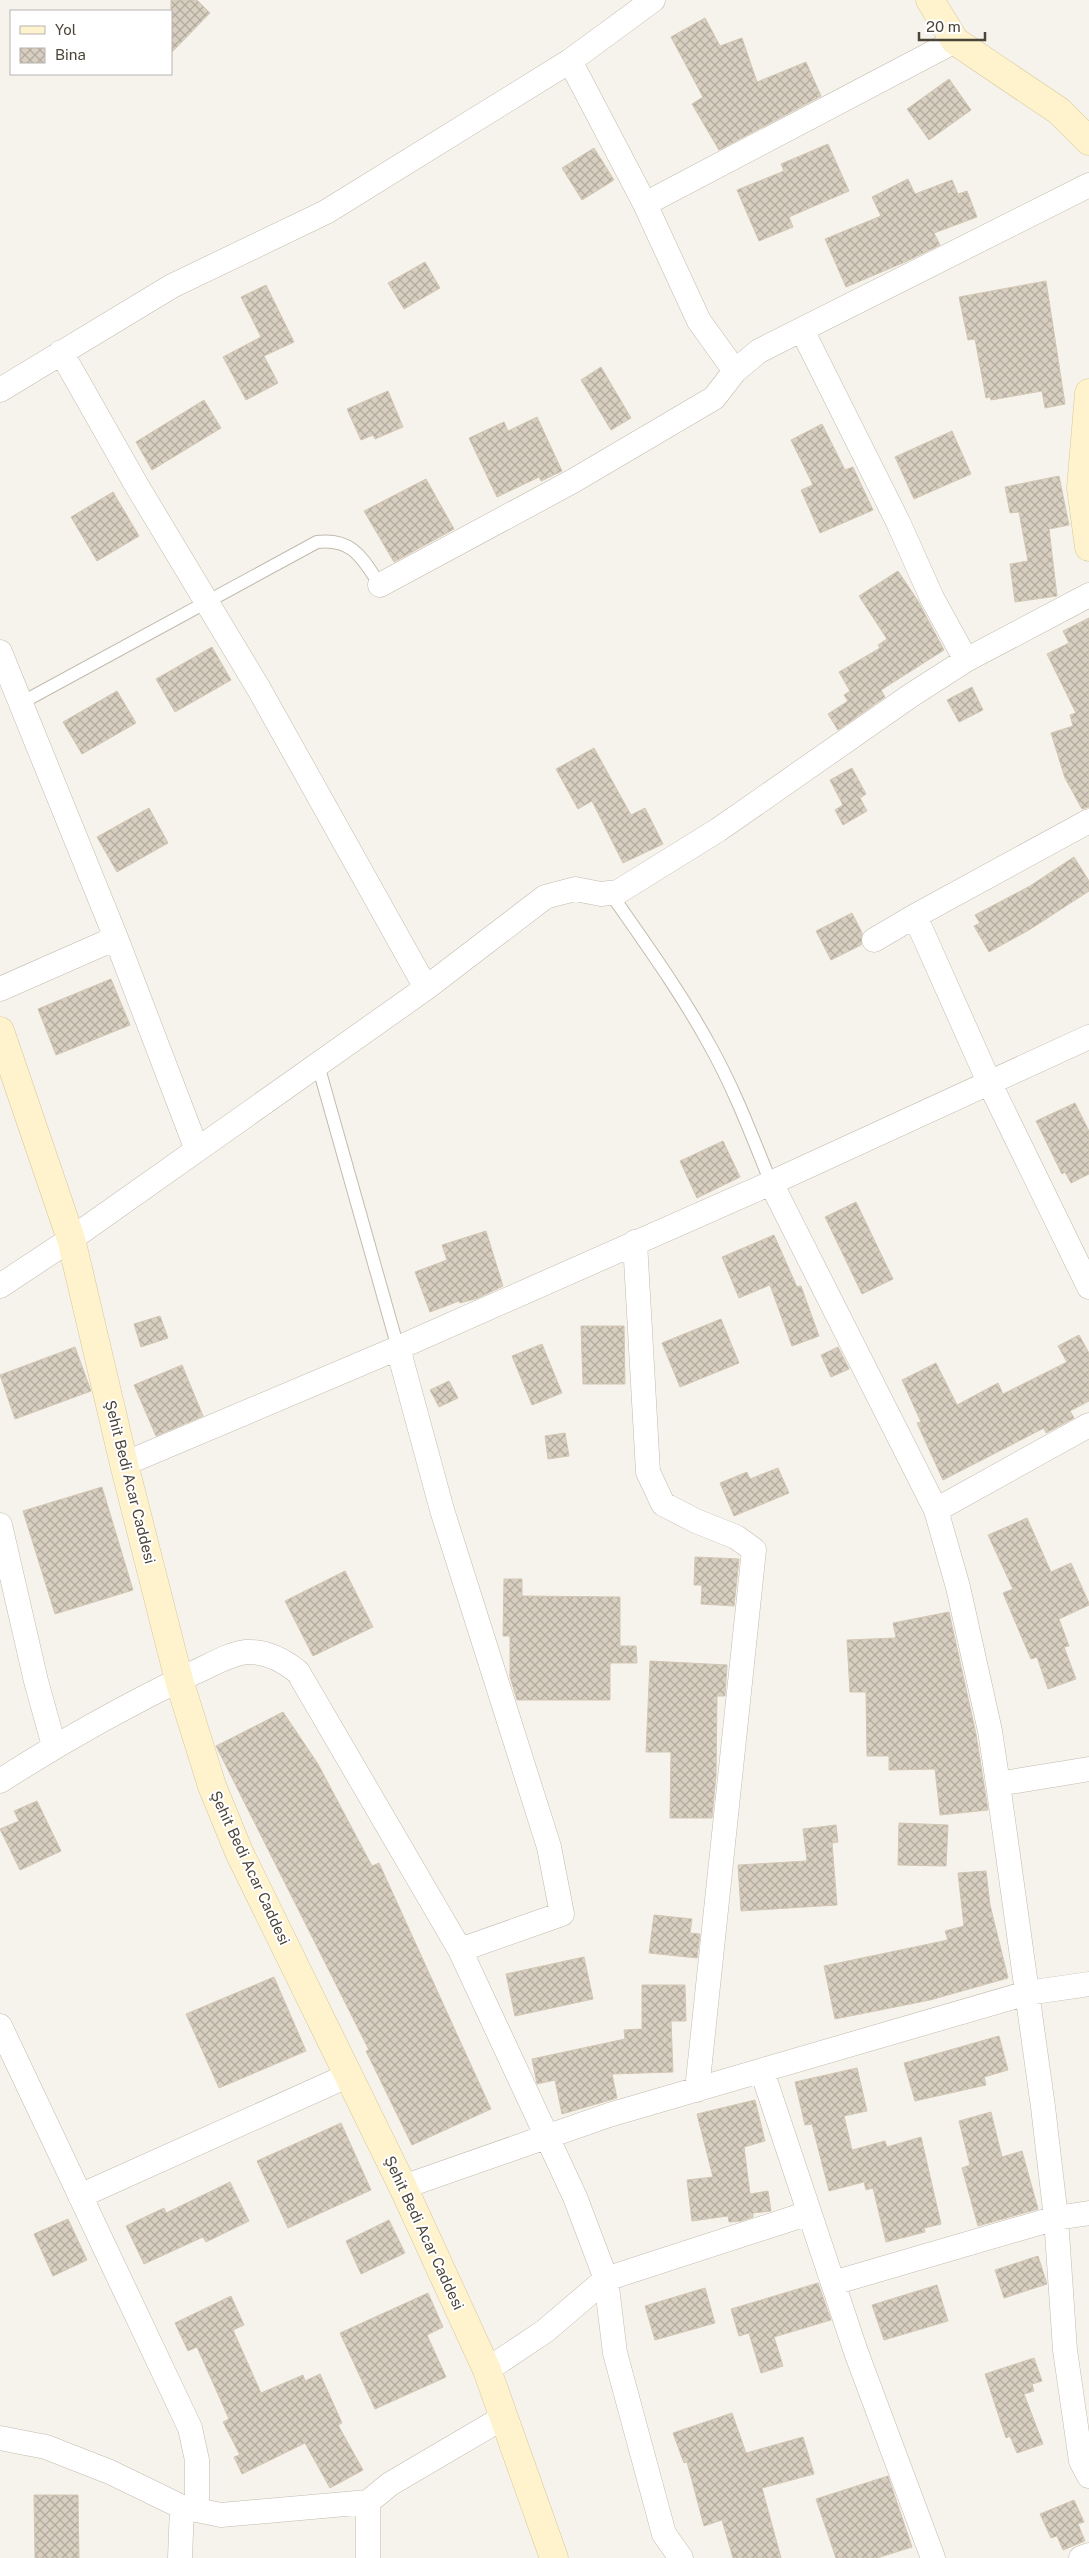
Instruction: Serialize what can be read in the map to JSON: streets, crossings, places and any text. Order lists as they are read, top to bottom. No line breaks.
{"streets":{"street":["Şehit Bedi Acar Caddesi"]},"legend":["Yol","Bina"],"scale_bar":"20 m"}
